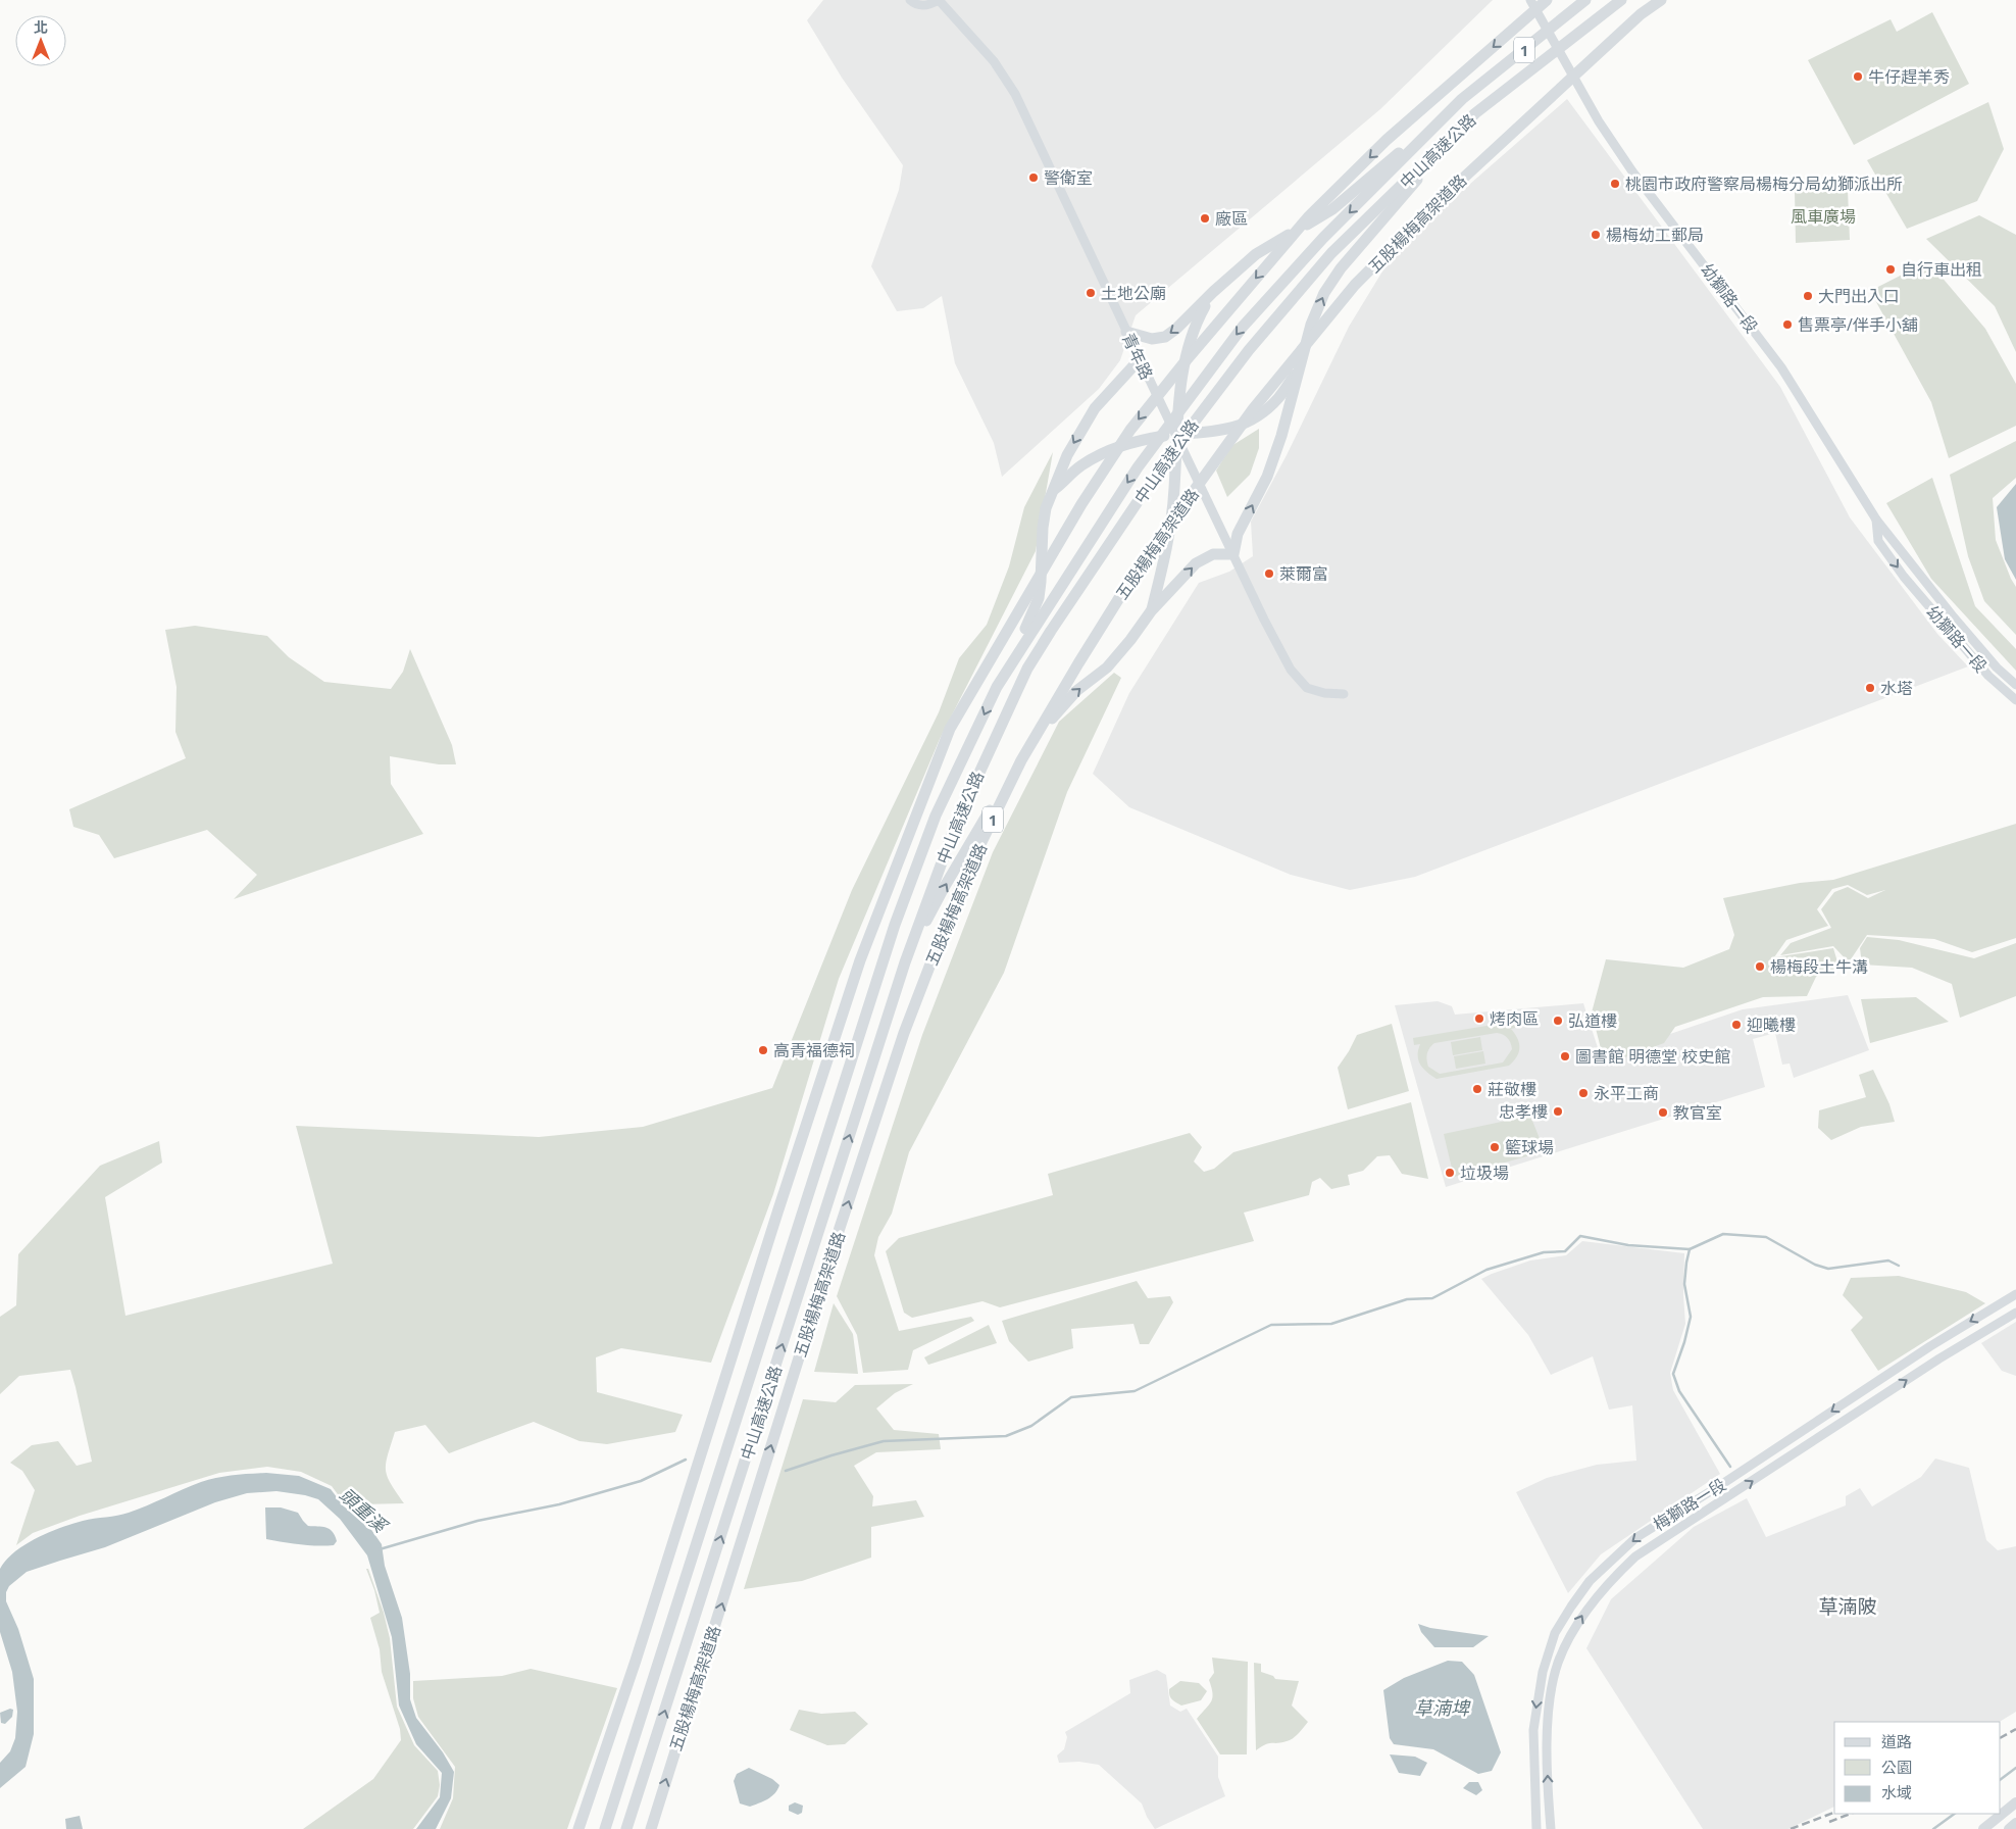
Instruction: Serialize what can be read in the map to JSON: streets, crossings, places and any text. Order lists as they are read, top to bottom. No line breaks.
{"streets":{"highway":["1","中山高速公路","五股楊梅高架道路"],"street":["幼獅路一段","青年路","梅獅路一段"]},"districts":["草湳陂"],"water":["頭重溪","草湳埤"],"parks":["風車廣場"],"places":["牛仔趕羊秀","警衛室","桃園市政府警察局楊梅分局幼獅派出所","廠區","楊梅幼工郵局","自行車出租","土地公廟","大門出入口","售票亭/伴手小舖","萊爾富","水塔","楊梅段土牛溝","烤肉區","弘道樓","迎曦樓","高青福德祠","圖書館 明德堂 校史館","莊敬樓","永平工商","忠孝樓","教官室","籃球場","垃圾場"],"legend":["道路","公園","水域"],"north":"top"}
